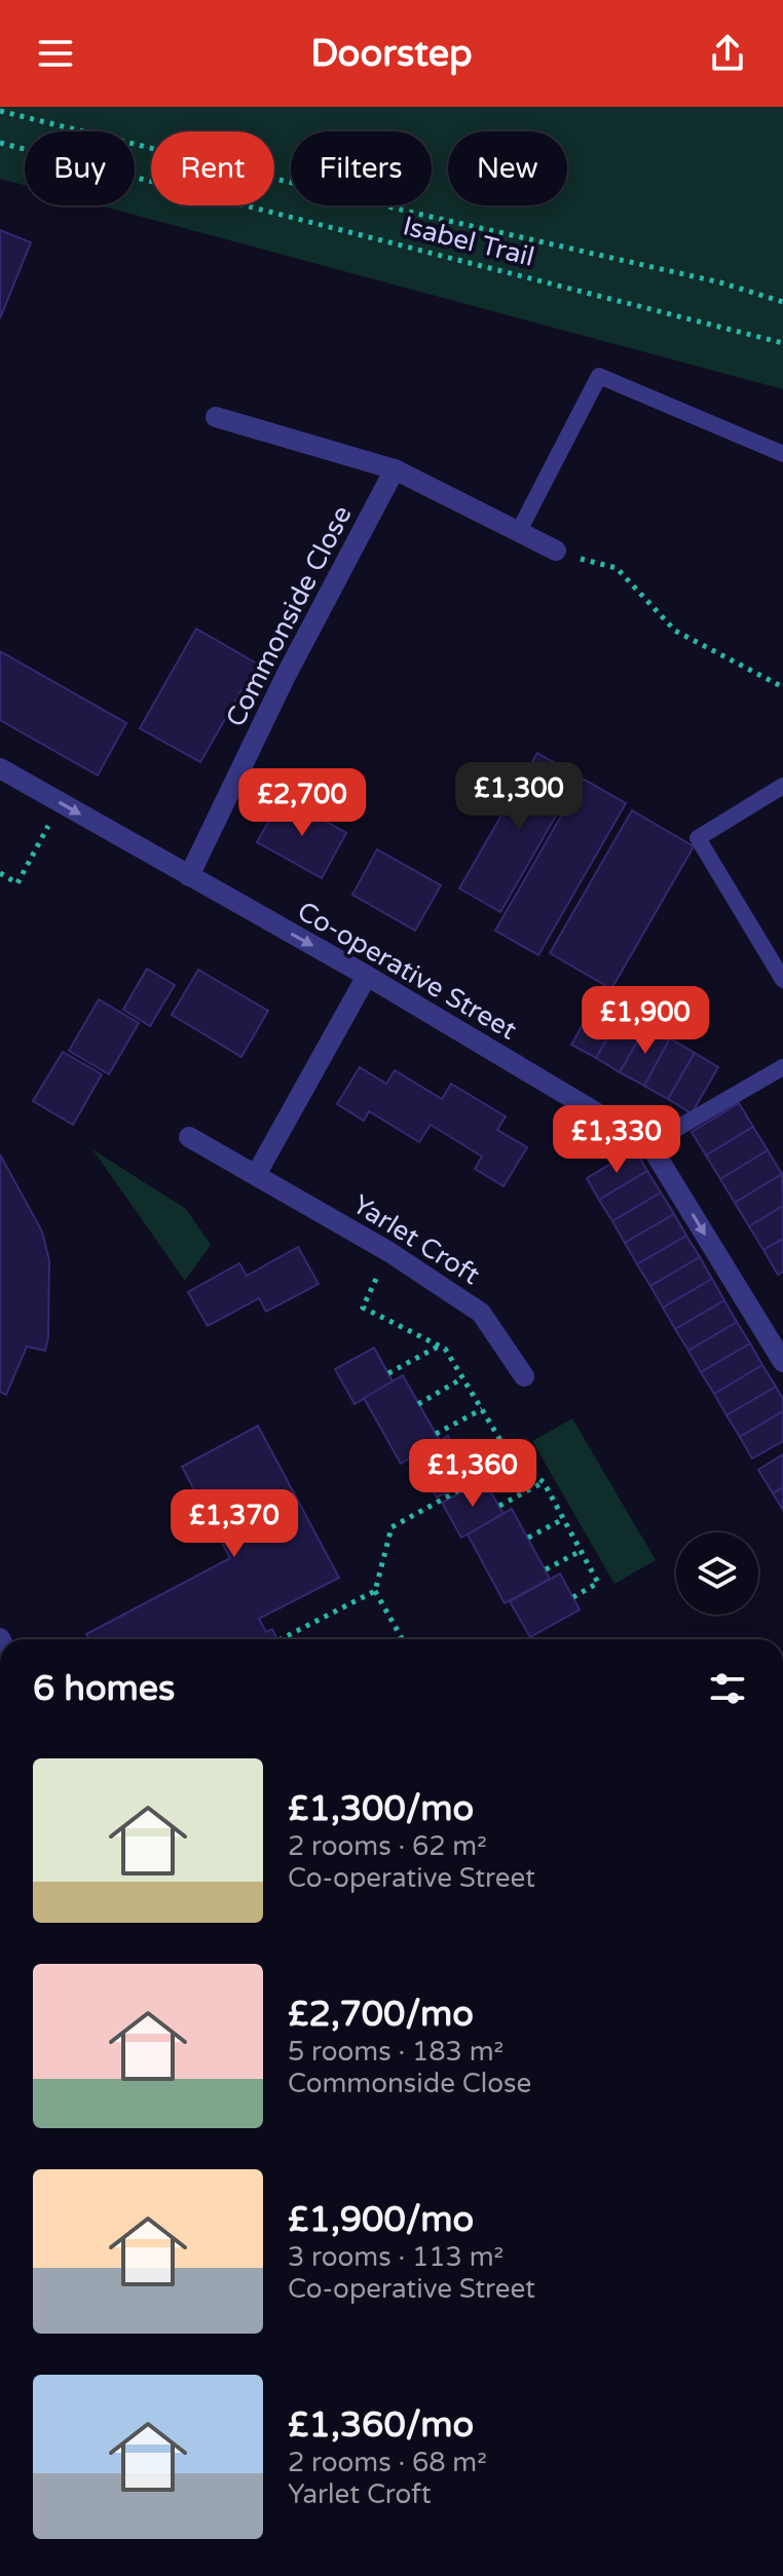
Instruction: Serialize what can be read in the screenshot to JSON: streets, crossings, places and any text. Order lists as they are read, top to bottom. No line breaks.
{"streets":{"street":["Commonside Close","Co-operative Street","Yarlet Croft"],"path":["Isabel Trail"]},"crossings":[["Commonside Close","Co-operative Street"]],"one_way":["Co-operative Street"],"page":{"header":"Doorstep","chip":["Buy","Rent","Filters","New"],"price":["£1,300","£2,700","£1,900","£1,330","£1,360","£1,370"],"heading":"6 homes","list":[{"name":"£1,300/mo","note":"2 rooms · 62 m² · Co-operative Street"},{"name":"£2,700/mo","note":"5 rooms · 183 m² · Commonside Close"},{"name":"£1,900/mo","note":"3 rooms · 113 m² · Co-operative Street"},{"name":"£1,360/mo","note":"2 rooms · 68 m² · Yarlet Croft"}]}}
